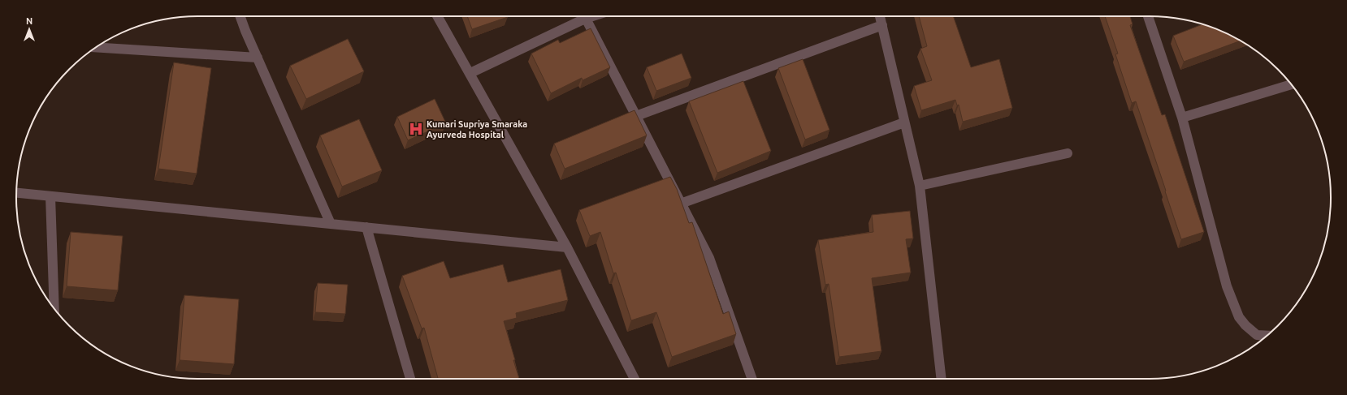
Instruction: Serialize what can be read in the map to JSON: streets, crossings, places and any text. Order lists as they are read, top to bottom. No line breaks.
{"places":{"hospital":["Kumari Supriya Smaraka Ayurveda Hospital"]},"north":"top"}
